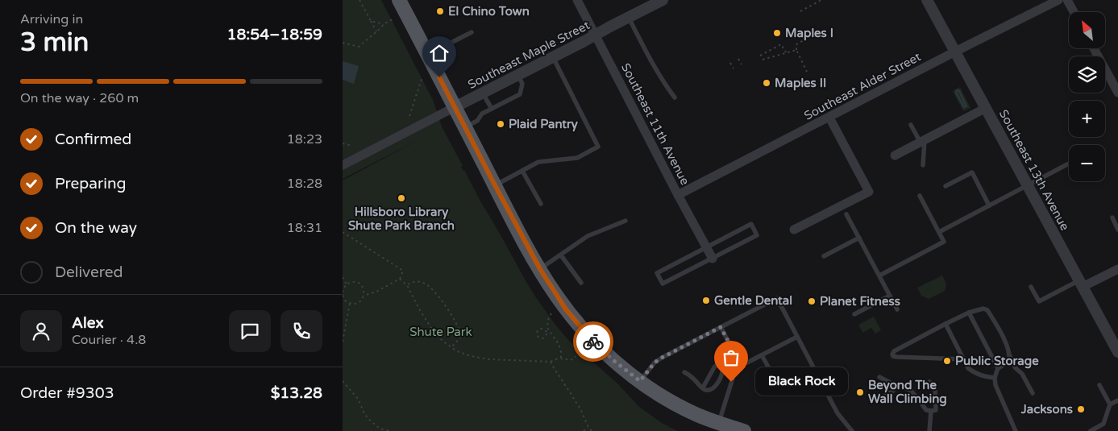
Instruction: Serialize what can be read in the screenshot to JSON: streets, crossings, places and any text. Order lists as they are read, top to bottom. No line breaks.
{"streets":{"street":["Southeast Maple Street","Southeast Alder Street","Southeast 11th Avenue","Southeast 13th Avenue"]},"crossings":[["Southeast Maple Street","Southeast 11th Avenue"],["Southeast Alder Street","Southeast 11th Avenue"],["Southeast Alder Street","Southeast 13th Avenue"]],"parks":["Shute Park"],"places":["El Chino Town","Maples I","Maples II","Plaid Pantry","Hillsboro Library Shute Park Branch","Gentle Dental","Planet Fitness","Public Storage","Black Rock","Beyond The Wall Climbing","Jacksons"],"north":"top left","page":{"heading":["3 min","Arriving in","18:54–18:59"],"panel":["Alex","Courier · 4.8","Order #9303","$13.28"],"map_buttons":["+","−"],"bar":"On the way · 260 m","list":[["Confirmed","18:23"],["Preparing","18:28"],["On the way","18:31"],"Delivered"],"bubble":"Black Rock"}}
